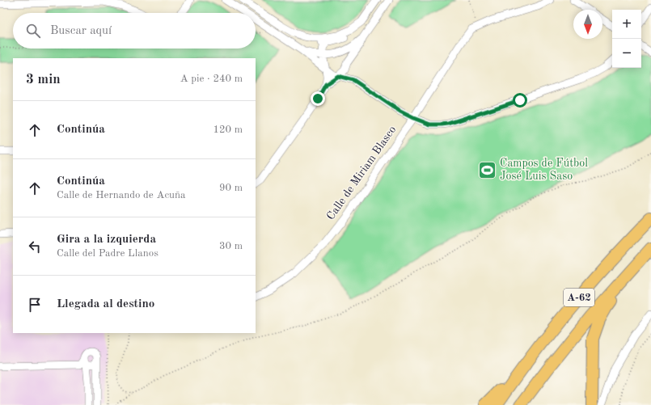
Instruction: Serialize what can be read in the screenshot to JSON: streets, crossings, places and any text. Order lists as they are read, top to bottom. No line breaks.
{"streets":{"highway":["A-62"],"street":["Calle de Miriam Blasco"]},"places":{"sports":["Campos de Fútbol José Luis Saso"]},"north":"bottom","page":{"map_buttons":["+","−"],"search":"Buscar aquí","heading":["3 min","A pie · 240 m"],"list":[["Continúa","120 m"],["Continúa","Calle de Hernando de Acuña","90 m"],["Gira a la izquierda","Calle del Padre Llanos","30 m"],"Llegada al destino"]}}
